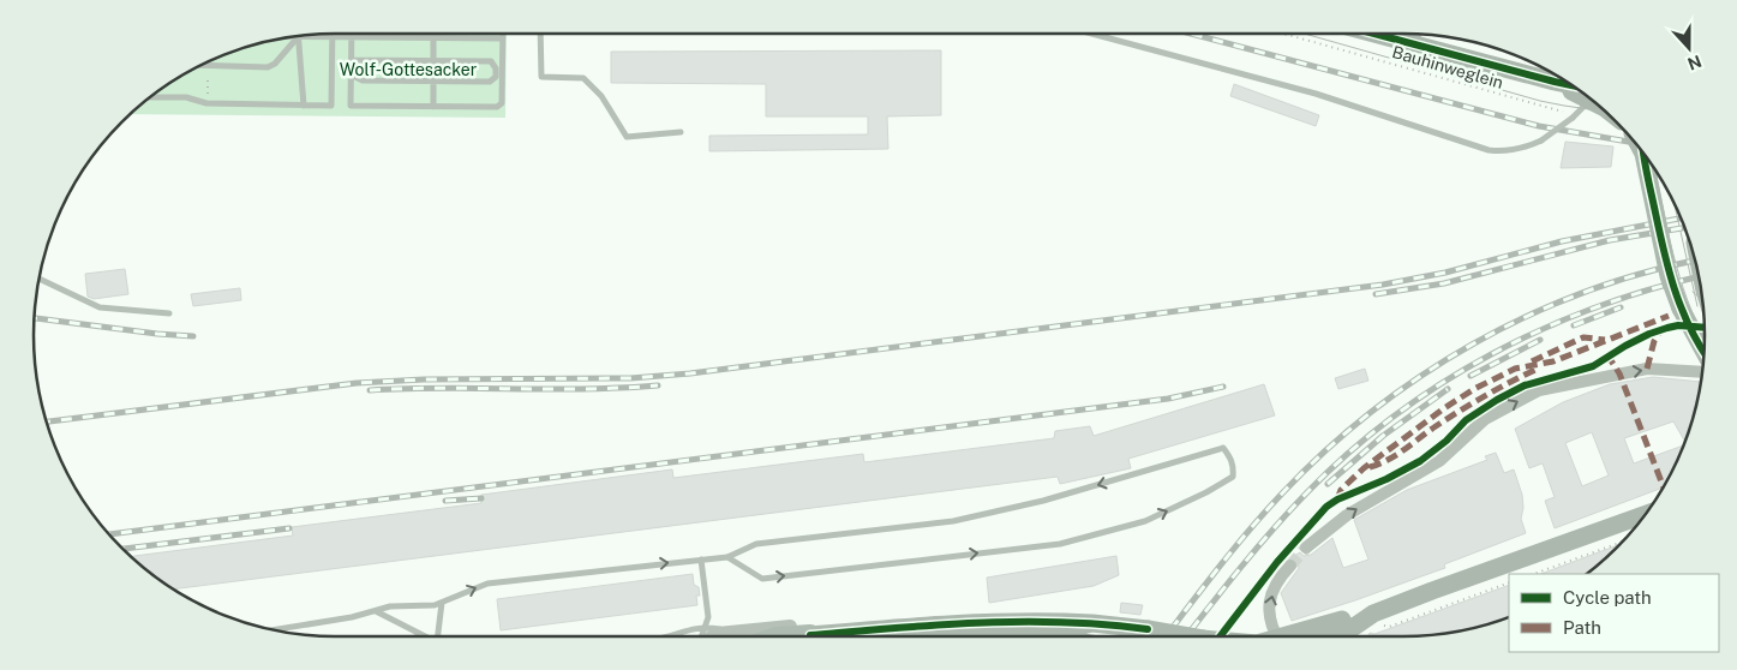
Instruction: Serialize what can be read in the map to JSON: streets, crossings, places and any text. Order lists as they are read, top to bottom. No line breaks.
{"streets":{"cycle path":["Bauhinweglein"]},"parks":["Wolf-Gottesacker"],"legend":["Cycle path","Path"],"north":"bottom"}
